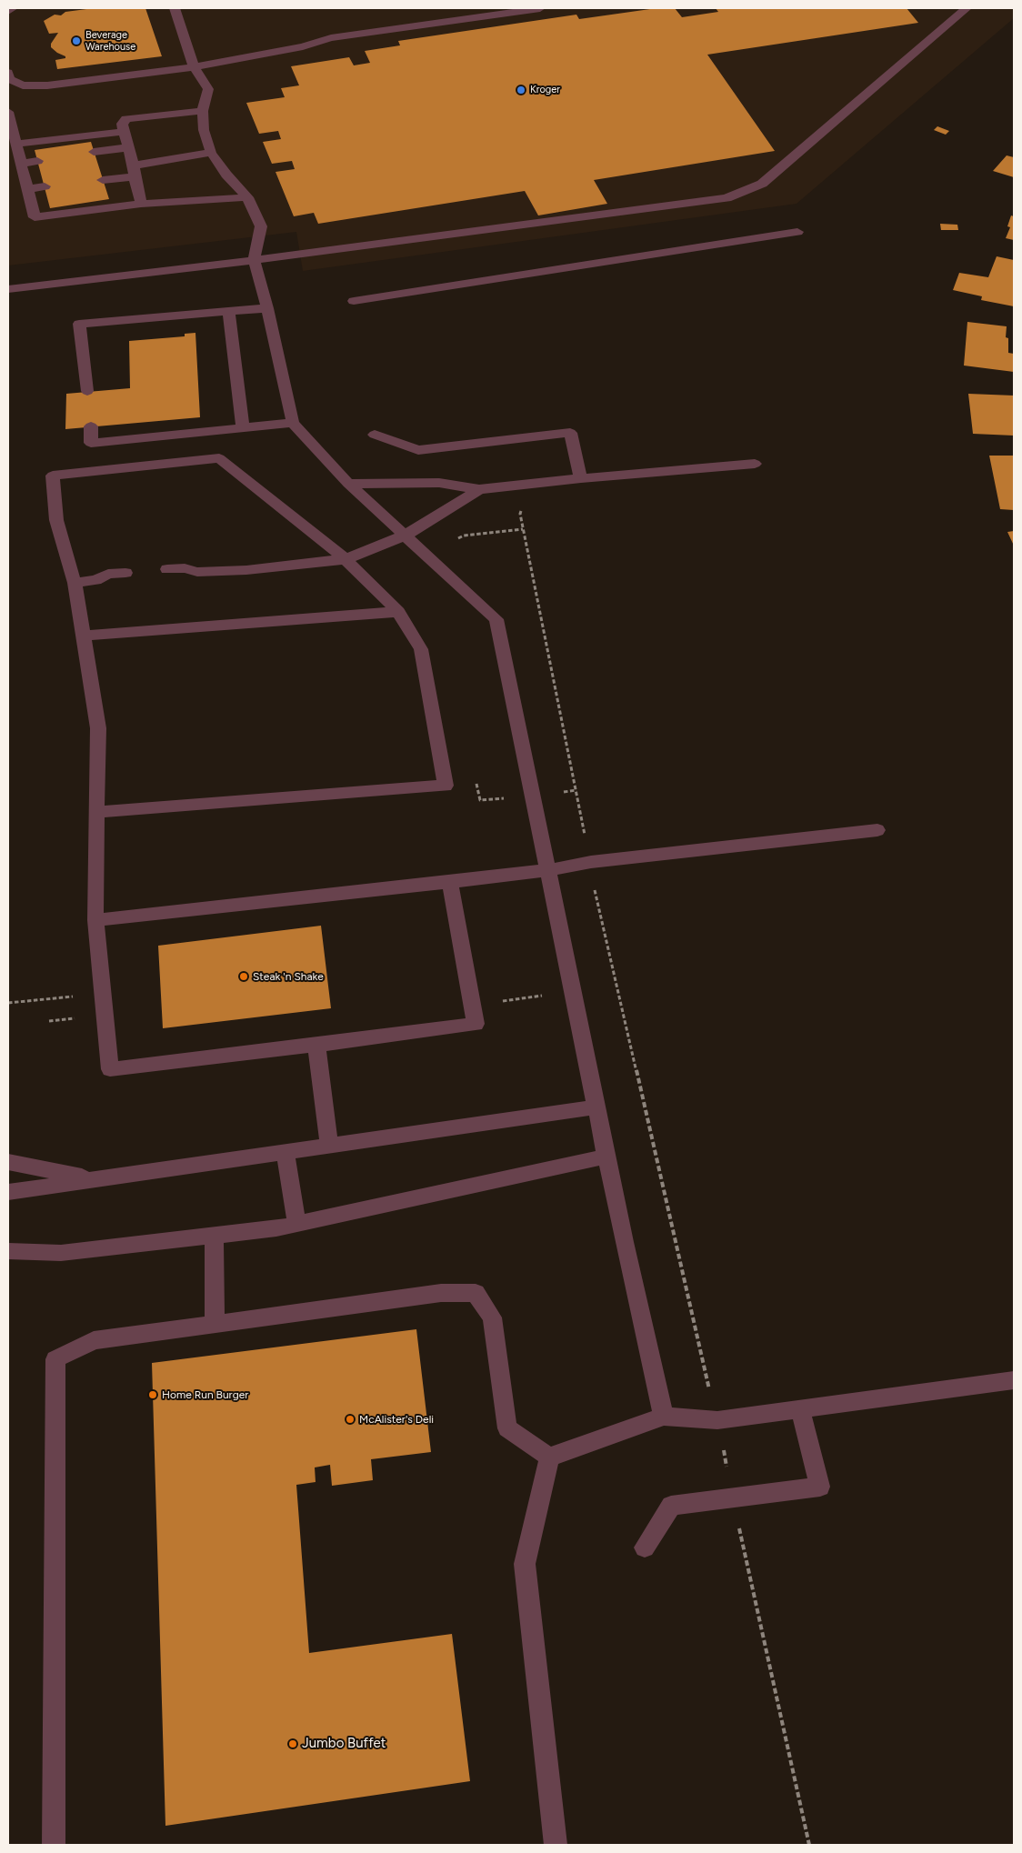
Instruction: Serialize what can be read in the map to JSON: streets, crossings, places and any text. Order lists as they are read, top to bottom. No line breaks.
{"places":["Beverage Warehouse","Kroger","Steak 'n Shake","Home Run Burger","McAlister's Deli","Jumbo Buffet"]}
